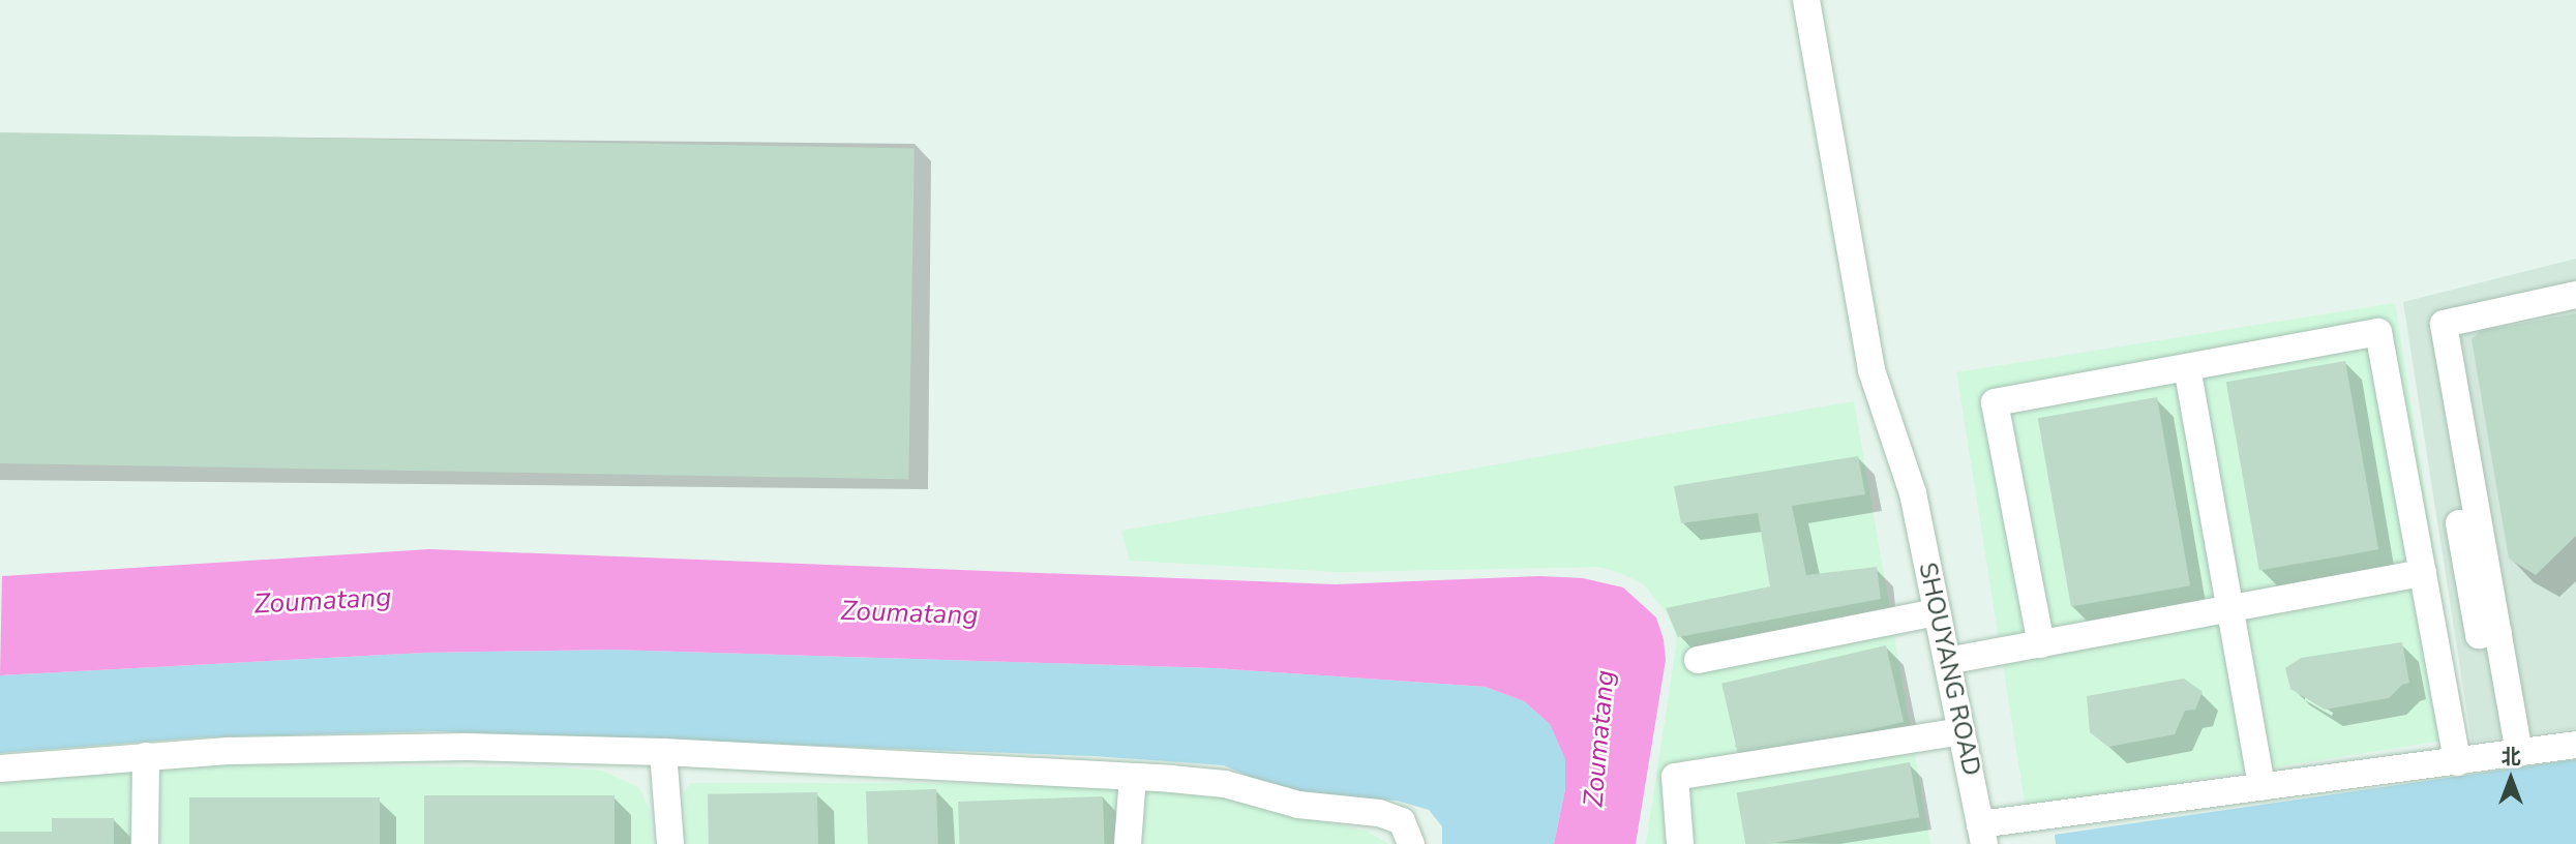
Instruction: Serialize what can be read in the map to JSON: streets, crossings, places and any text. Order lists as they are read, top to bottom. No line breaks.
{"streets":{"street":["SHOUYANG ROAD"]},"water":["Zoumatang"],"north":"top"}
